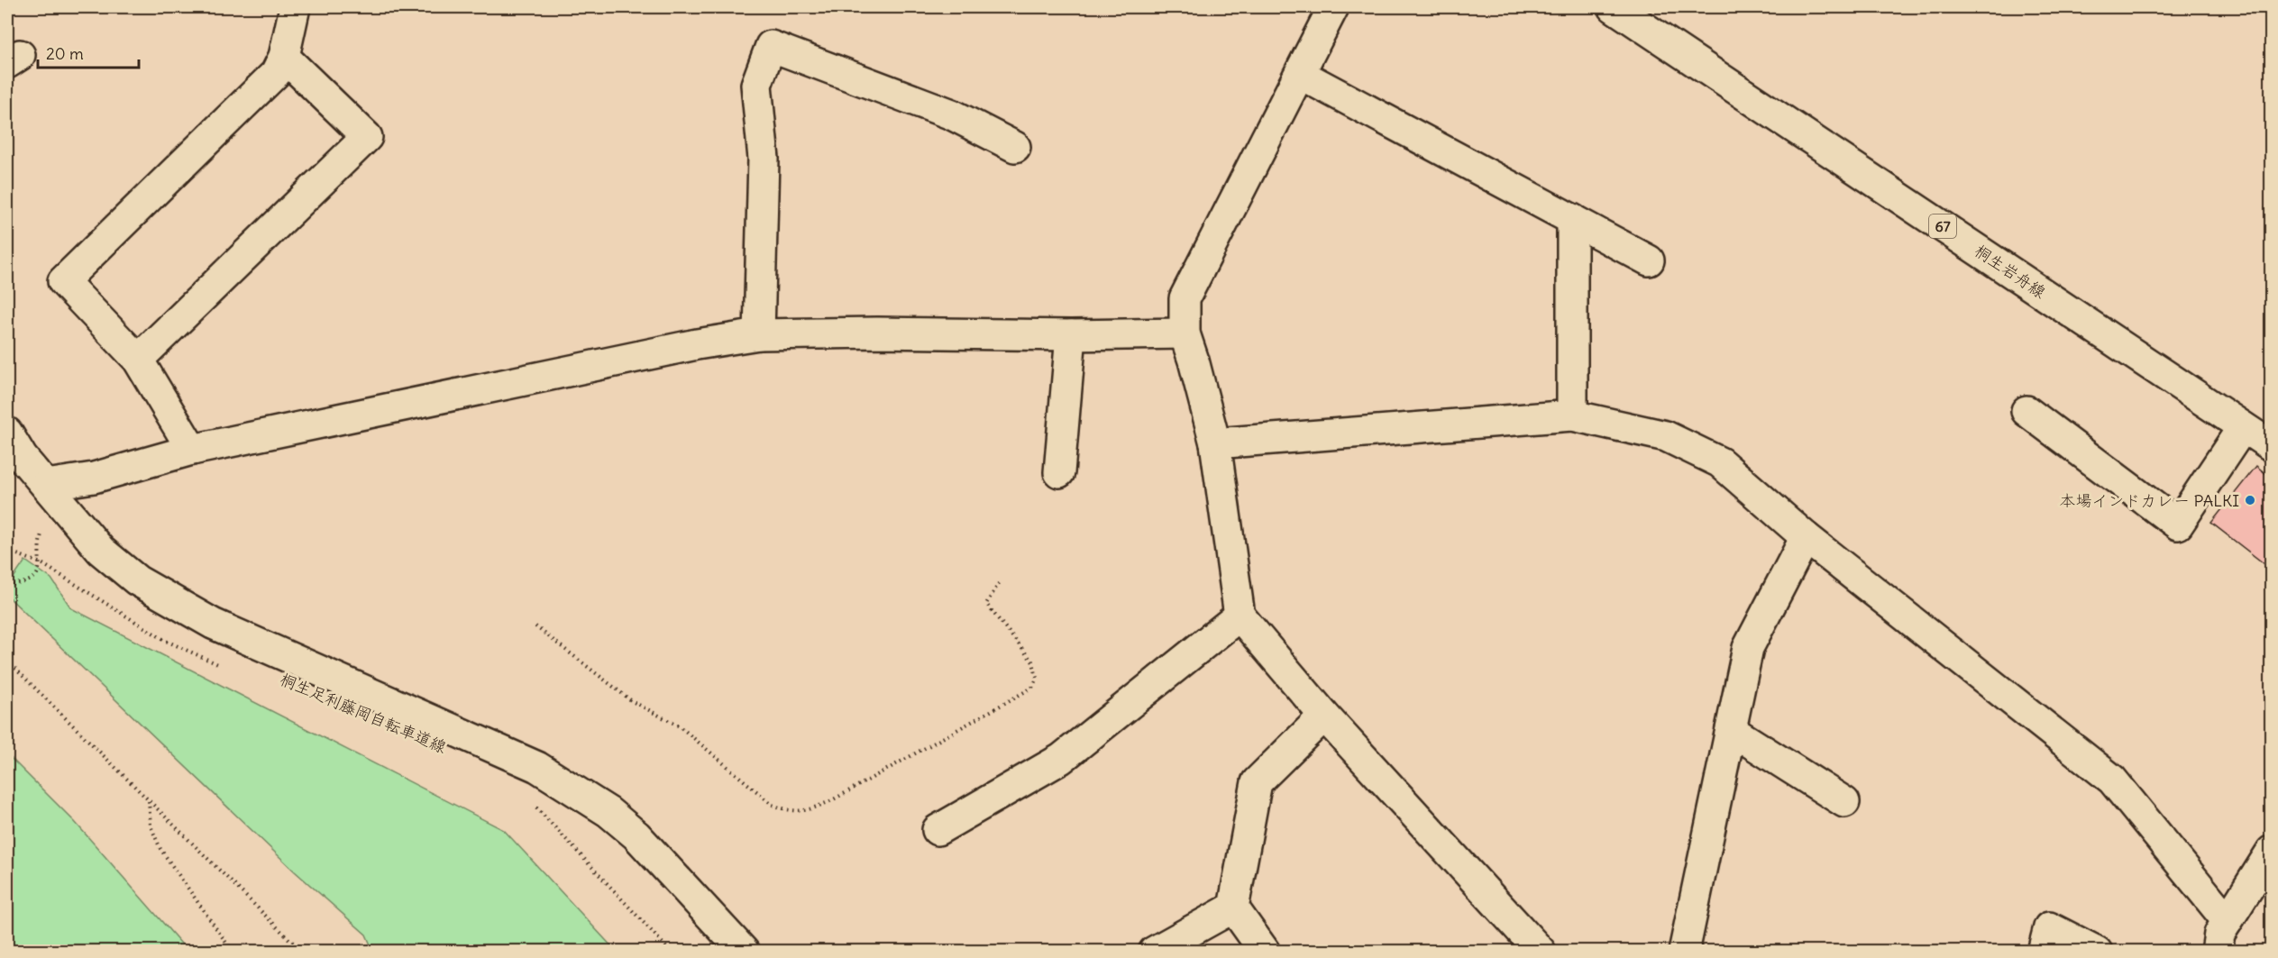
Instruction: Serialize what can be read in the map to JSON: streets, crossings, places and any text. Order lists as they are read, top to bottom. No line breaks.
{"streets":{"street":["67","桐生岩舟線"]},"places":["本場インドカレー PALKI"],"scale_bar":"20 m"}
